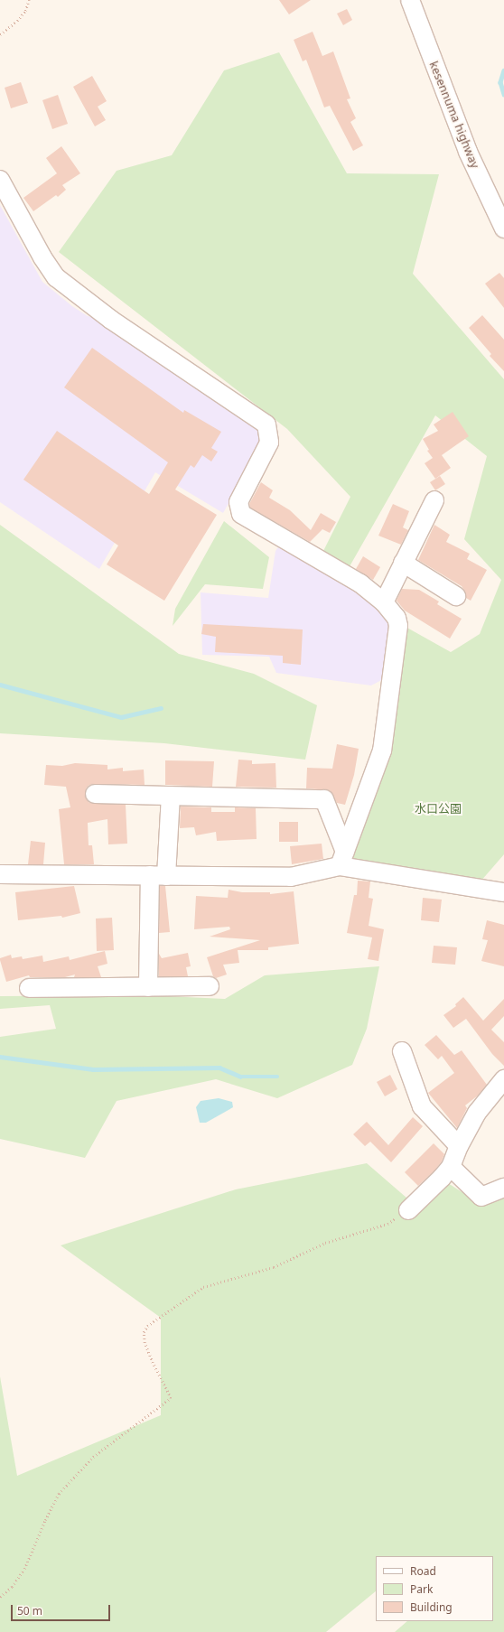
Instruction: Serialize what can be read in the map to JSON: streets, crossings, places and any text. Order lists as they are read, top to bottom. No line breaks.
{"streets":{"street":["kesennuma highway"]},"parks":["水口公園"],"legend":["Road","Park","Building"],"scale_bar":"50 m"}
